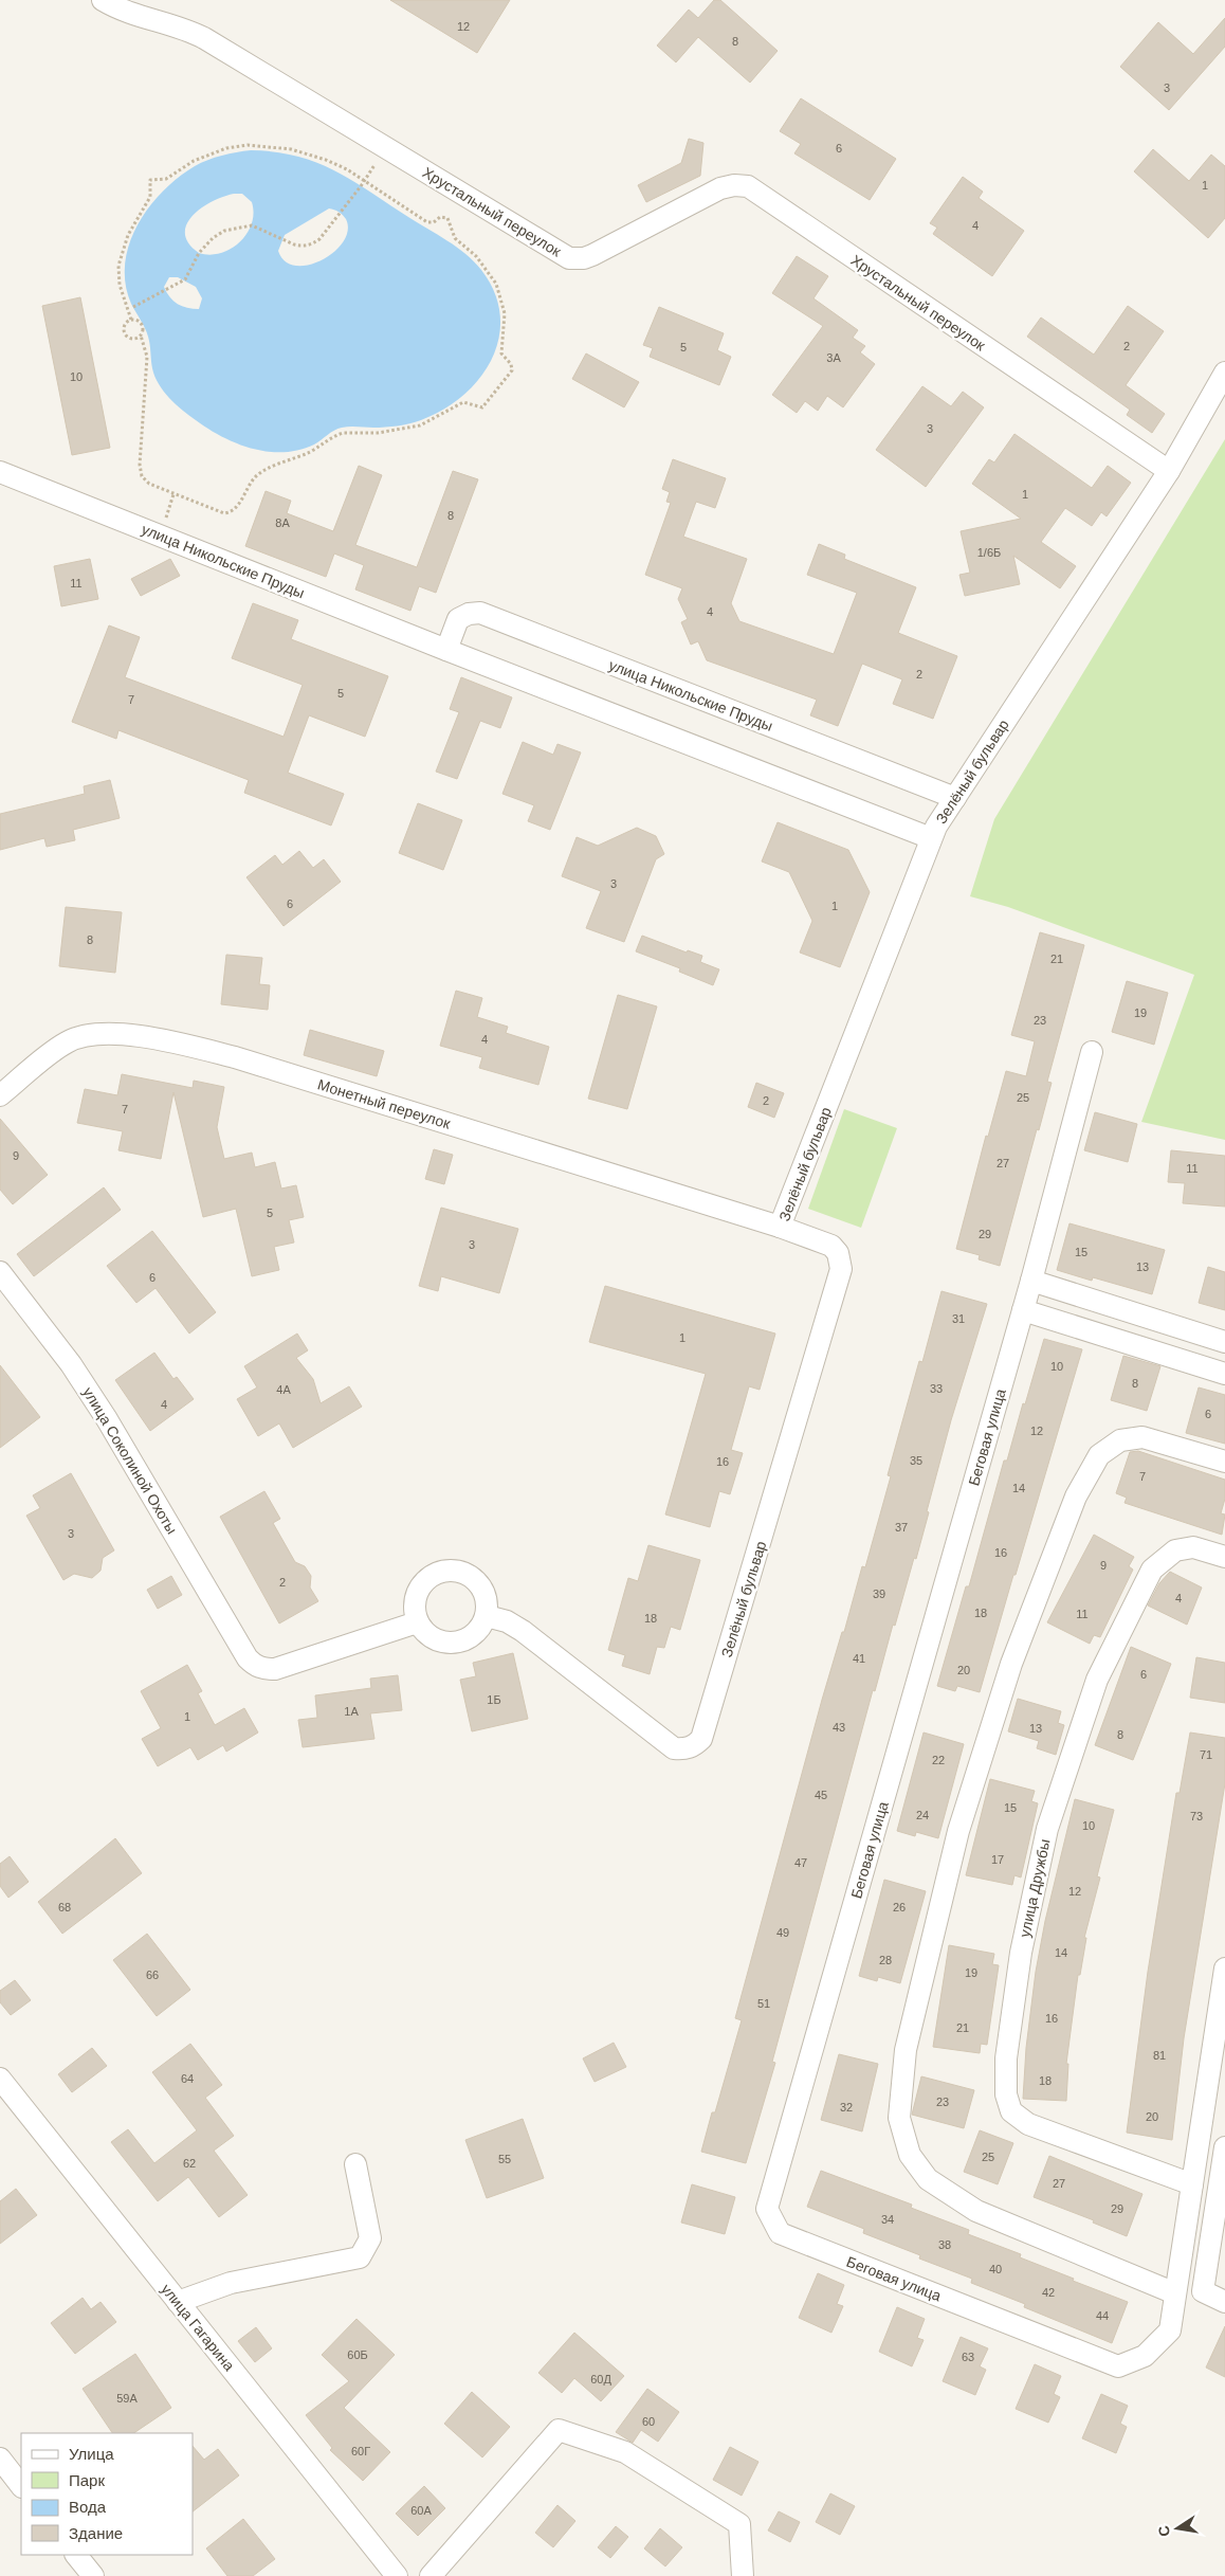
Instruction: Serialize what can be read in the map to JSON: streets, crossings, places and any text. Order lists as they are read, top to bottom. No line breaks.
{"streets":{"street":["Хрустальный переулок","улица Никольские Пруды","Зелёный бульвар","Монетный переулок","Беговая улица","улица Соколиной Охоты","улица Дружбы","улица Гагарина"]},"crossings":[["Хрустальный переулок","Зелёный бульвар"],["улица Никольские Пруды","Зелёный бульвар"],["Зелёный бульвар","Монетный переулок"],["Зелёный бульвар","улица Соколиной Охоты"]],"house_numbers":["12","8","3","6","1","4","2","5","3А","10","3","1","8","8А","1/6Б","11","4","2","5","7","3","6","1","8","21","19","23","4","25","2","7","9","27","11","5","29","3","15","13","6","31","1","10","8","33","4А","4","6","12","35","16","7","14","37","3","16","9","2","39","4","18","11","18","41","20","6","1Б","1А","1","43","13","8","71","22","45","15","24","73","10","17","47","12","68","26","49","14","28","19","66","51","16","21","81","64","18","23","32","20","25","55","62","27","29","34","38","40","42","44","60Б","63","60Д","59А","60","60Г","60А"],"legend":["Улица","Парк","Вода","Здание"],"north":"left"}
